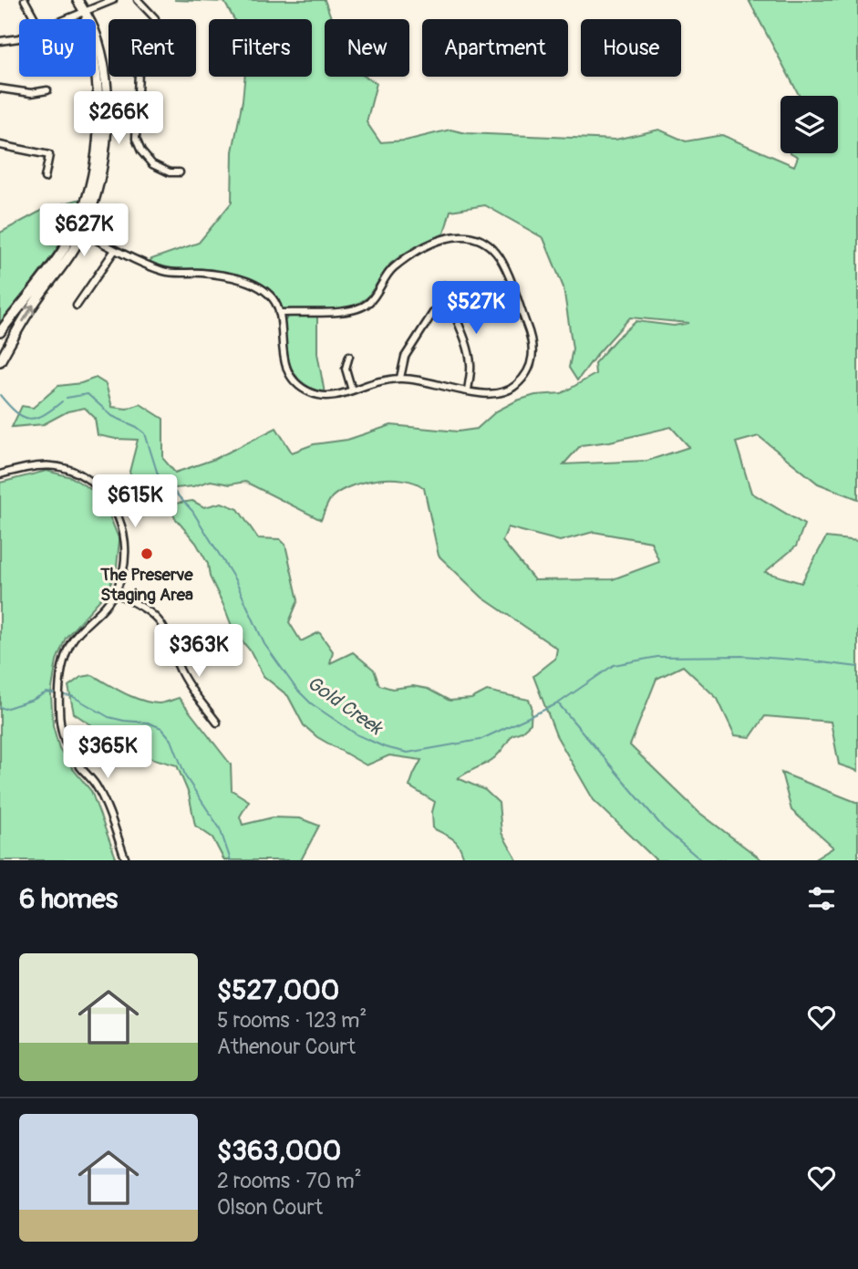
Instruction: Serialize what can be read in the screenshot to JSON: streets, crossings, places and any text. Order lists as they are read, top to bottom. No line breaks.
{"water":["Gold Creek"],"places":["The Preserve Staging Area"],"page":{"chip":["Buy","Rent","Filters","New","Apartment","House"],"price":["$266K","$627K","$527K","$615K","$363K","$365K"],"heading":"6 homes","list":[{"name":"$527,000","note":"5 rooms · 123 m² · Athenour Court"},{"name":"$363,000","note":"2 rooms · 70 m² · Olson Court"}]}}
